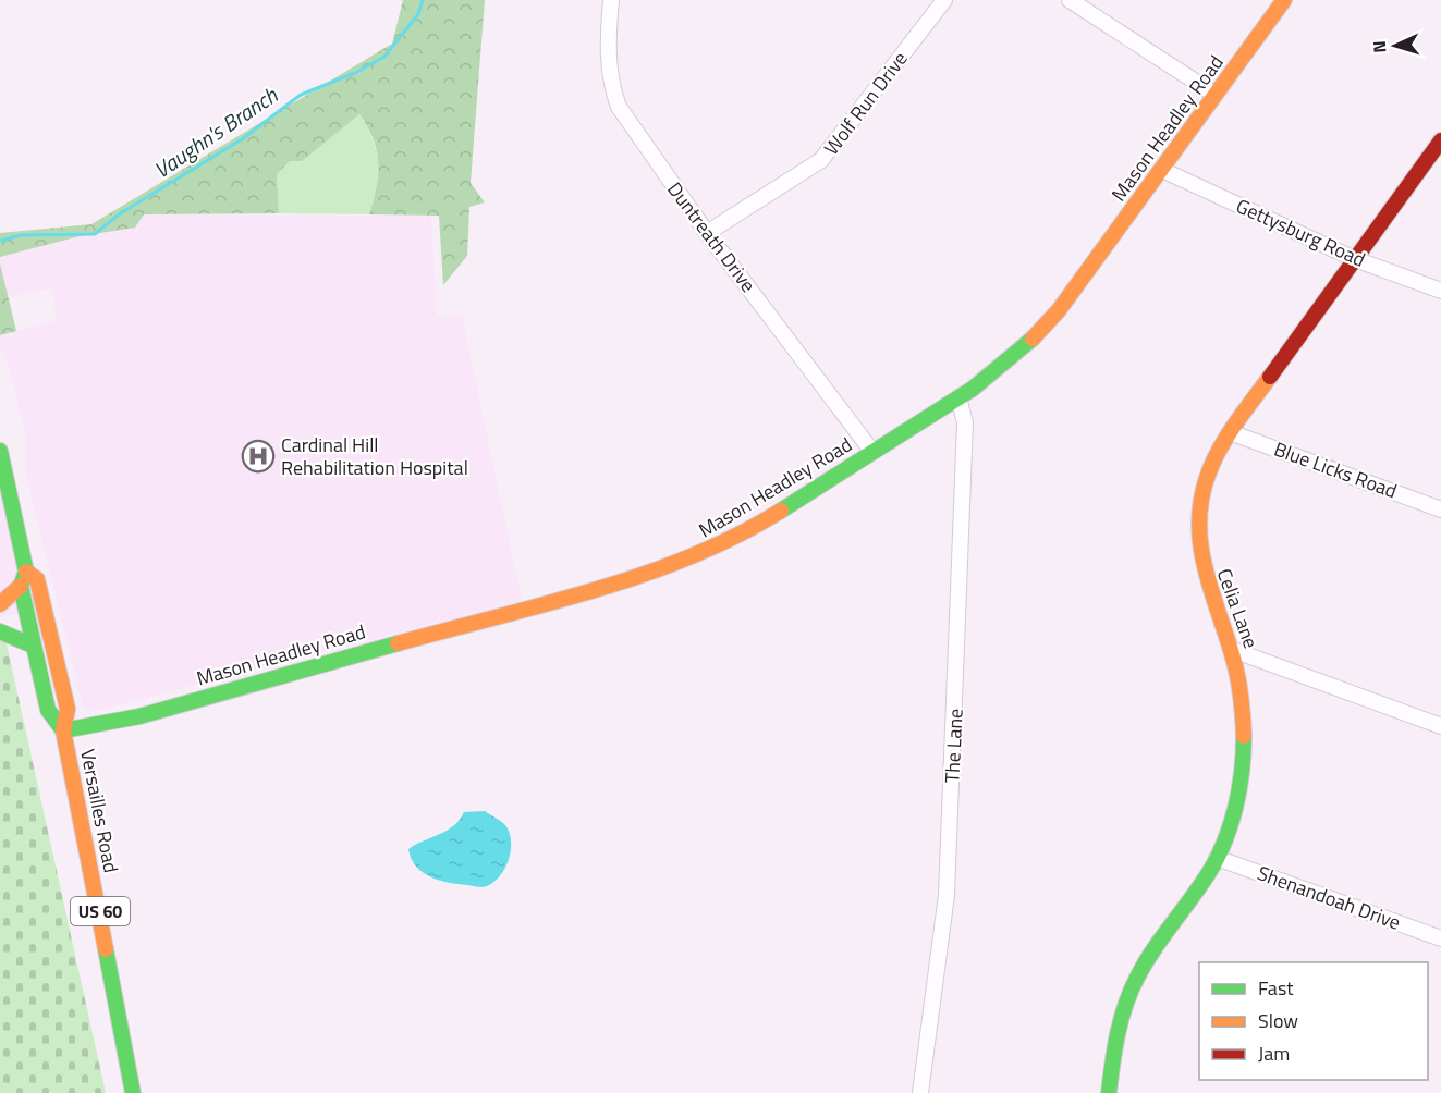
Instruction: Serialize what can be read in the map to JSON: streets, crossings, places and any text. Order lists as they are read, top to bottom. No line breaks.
{"streets":{"main road":["Mason Headley Road","Celia Lane","Versailles Road","US 60"],"street":["Wolf Run Drive","Gettysburg Road","Duntreath Drive","Blue Licks Road","The Lane","Shenandoah Drive"]},"crossings":[["Wolf Run Drive","Duntreath Drive"],["Mason Headley Road","Gettysburg Road"],["Mason Headley Road","Duntreath Drive"],["Mason Headley Road","The Lane"],["Mason Headley Road","Versailles Road"],["Gettysburg Road","Celia Lane"],["Blue Licks Road","Celia Lane"],["Celia Lane","Shenandoah Drive"]],"water":["Vaughn's Branch"],"places":{"hospital":["Cardinal Hill Rehabilitation Hospital"]},"legend":["Fast","Slow","Jam"],"north":"left"}
